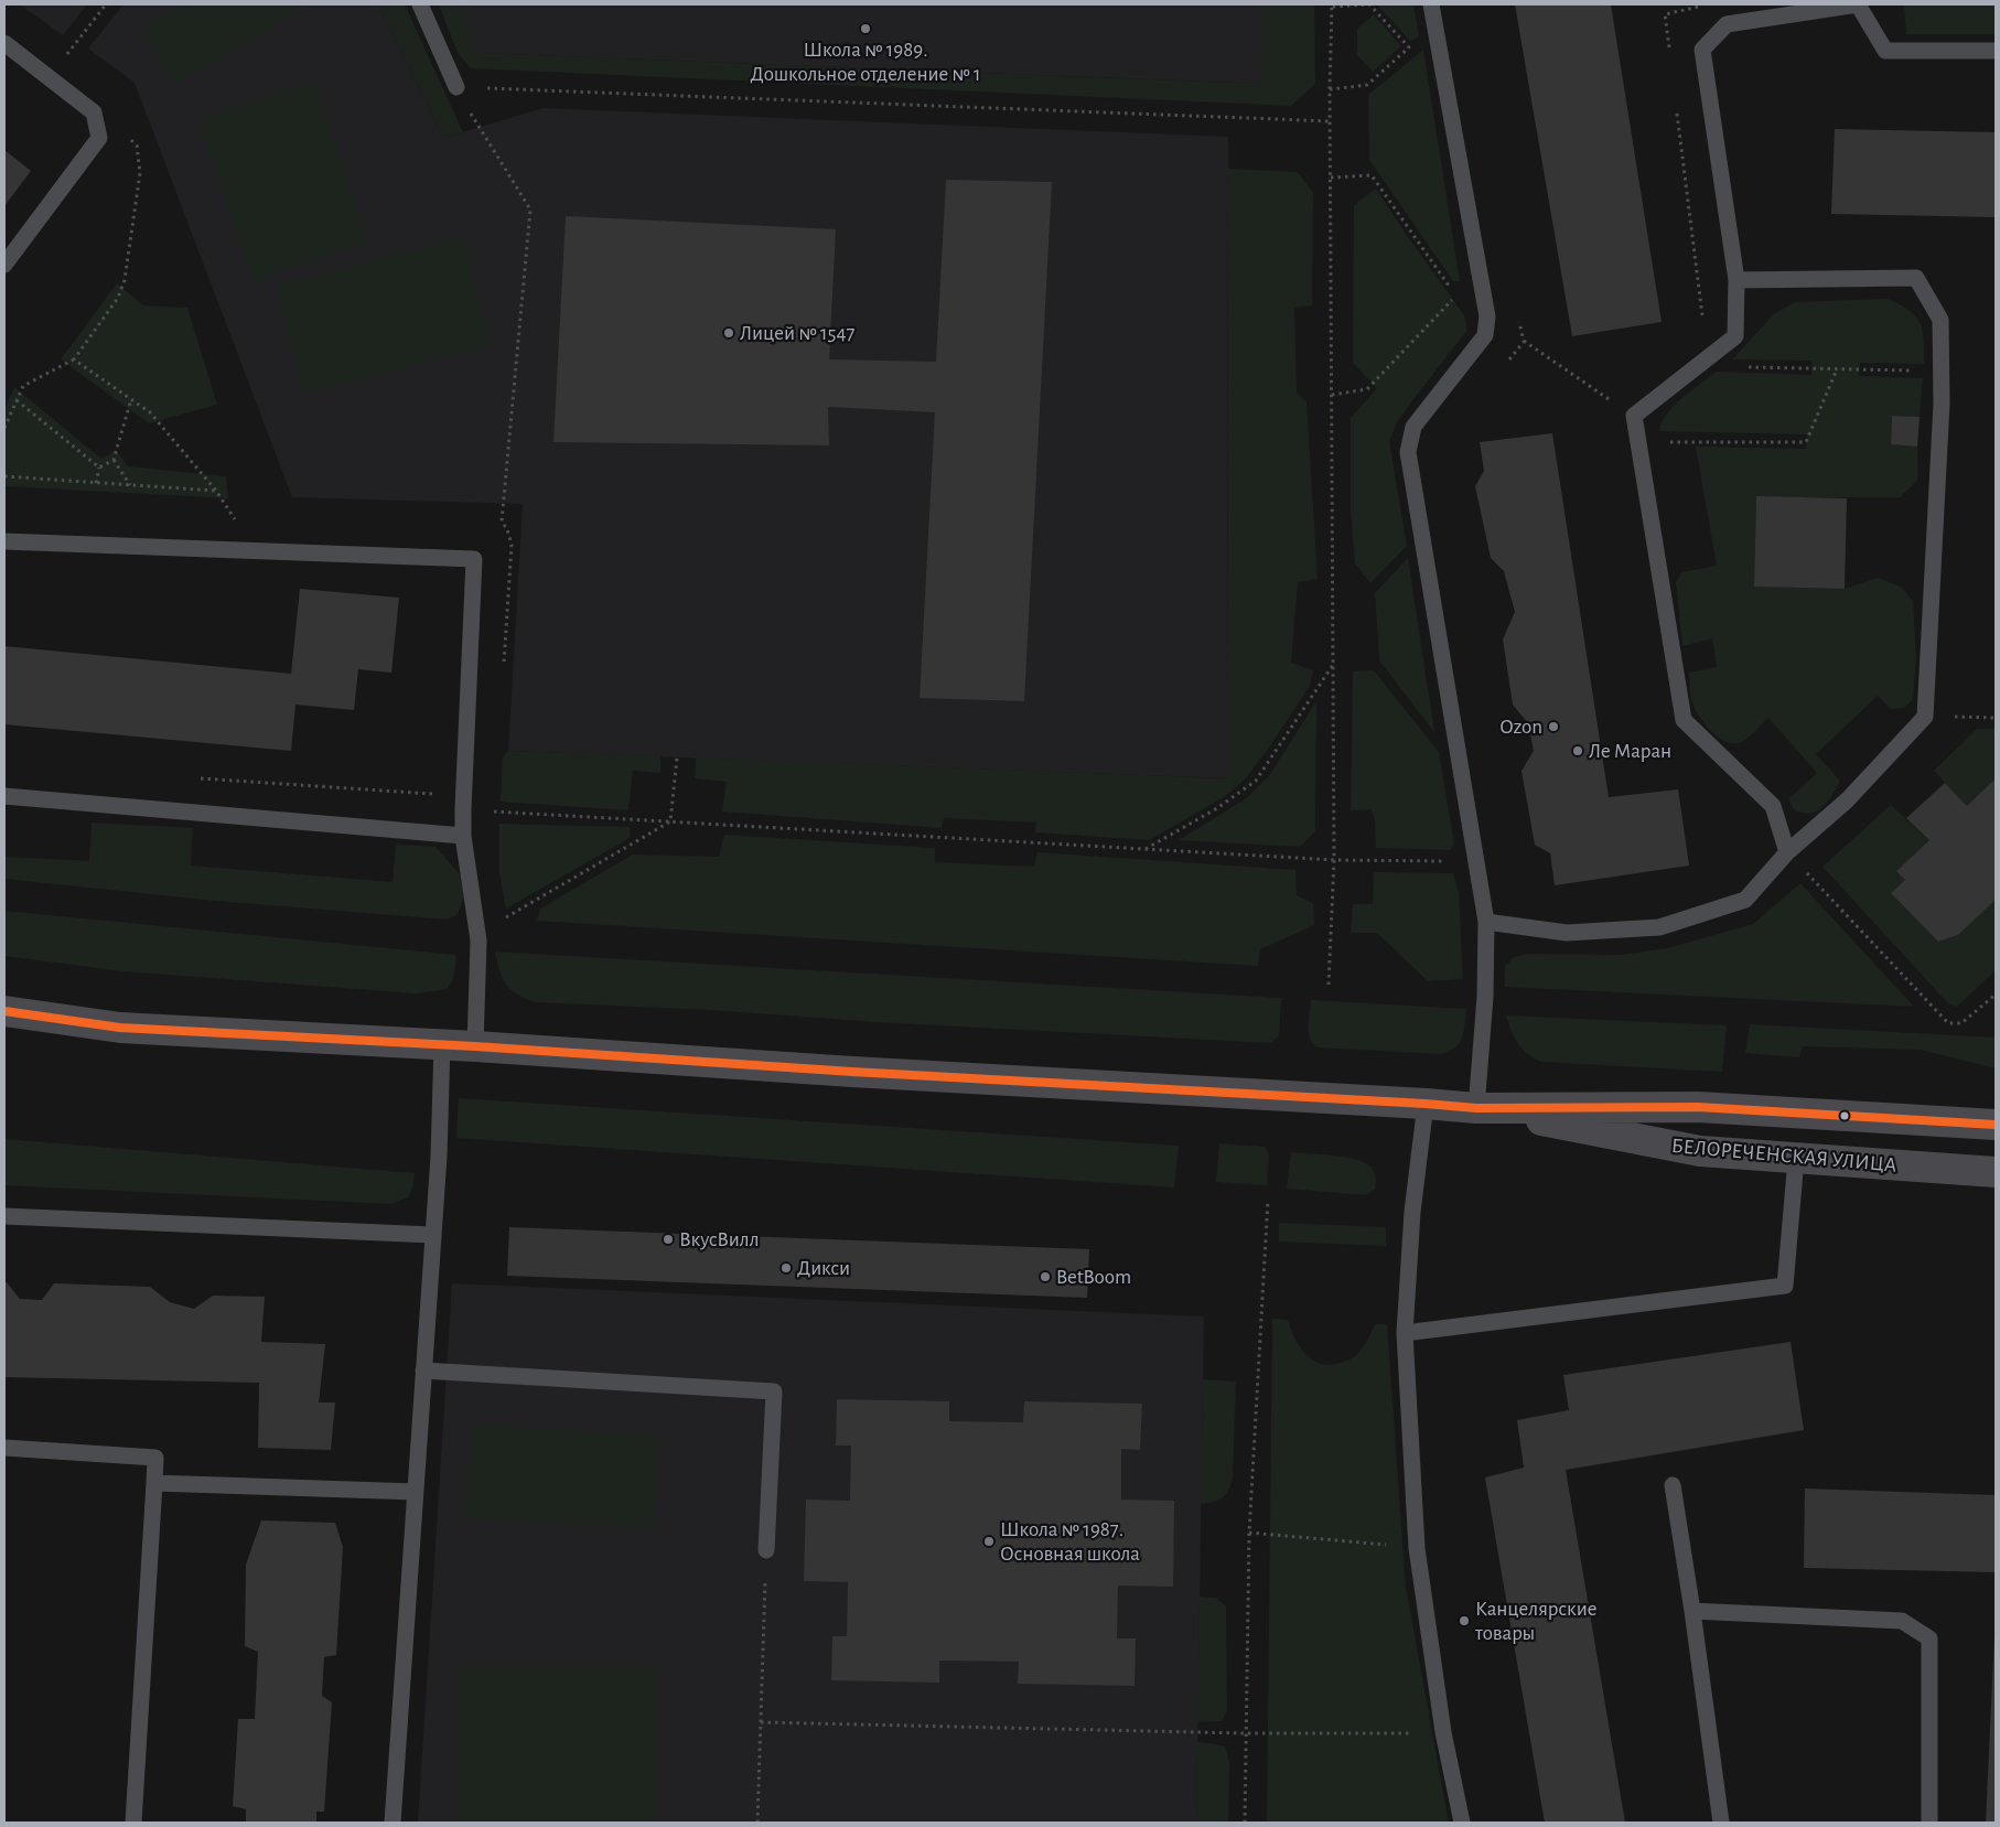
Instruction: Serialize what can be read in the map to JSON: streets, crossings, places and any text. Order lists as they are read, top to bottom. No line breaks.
{"streets":{"main road":["БЕЛОРЕЧЕНСКАЯ УЛИЦА"]},"places":["Школа № 1989. Дошкольное отделение № 1","Лицей № 1547","Ozon","Ле Маран","ВкусВилл","Дикси","BetBoom","Школа № 1987. Основная школа","Канцелярские товары"]}
